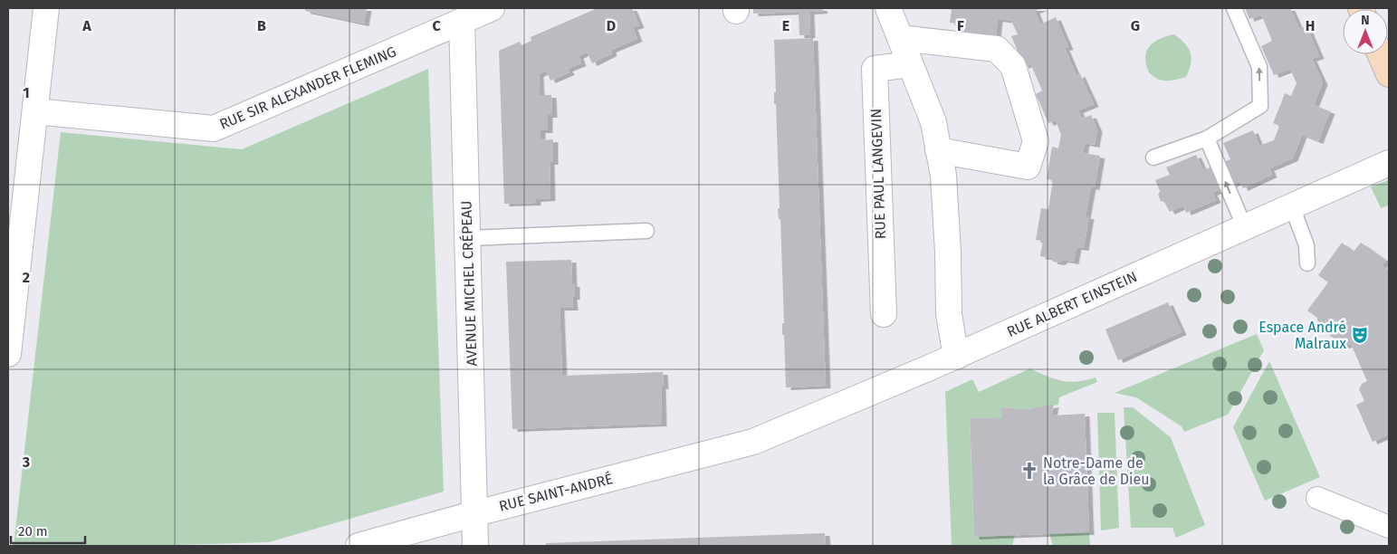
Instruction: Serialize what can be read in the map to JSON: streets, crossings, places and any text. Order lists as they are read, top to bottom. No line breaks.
{"streets":{"street":["RUE SIR ALEXANDER FLEMING","RUE PAUL LANGEVIN","AVENUE MICHEL CRÉPEAU","RUE ALBERT EINSTEIN","RUE SAINT-ANDRÉ"]},"crossings":[["RUE SIR ALEXANDER FLEMING","AVENUE MICHEL CRÉPEAU"],["AVENUE MICHEL CRÉPEAU","RUE SAINT-ANDRÉ"],["RUE ALBERT EINSTEIN","RUE SAINT-ANDRÉ"]],"places":{"theatre":["Espace André Malraux"],"church":["Notre-Dame de la Grâce de Dieu"]},"scale_bar":"20 m","north":"top","grid":{"columns":["A","B","C","D","E","F","G","H"],"rows":["1","2","3"]}}
